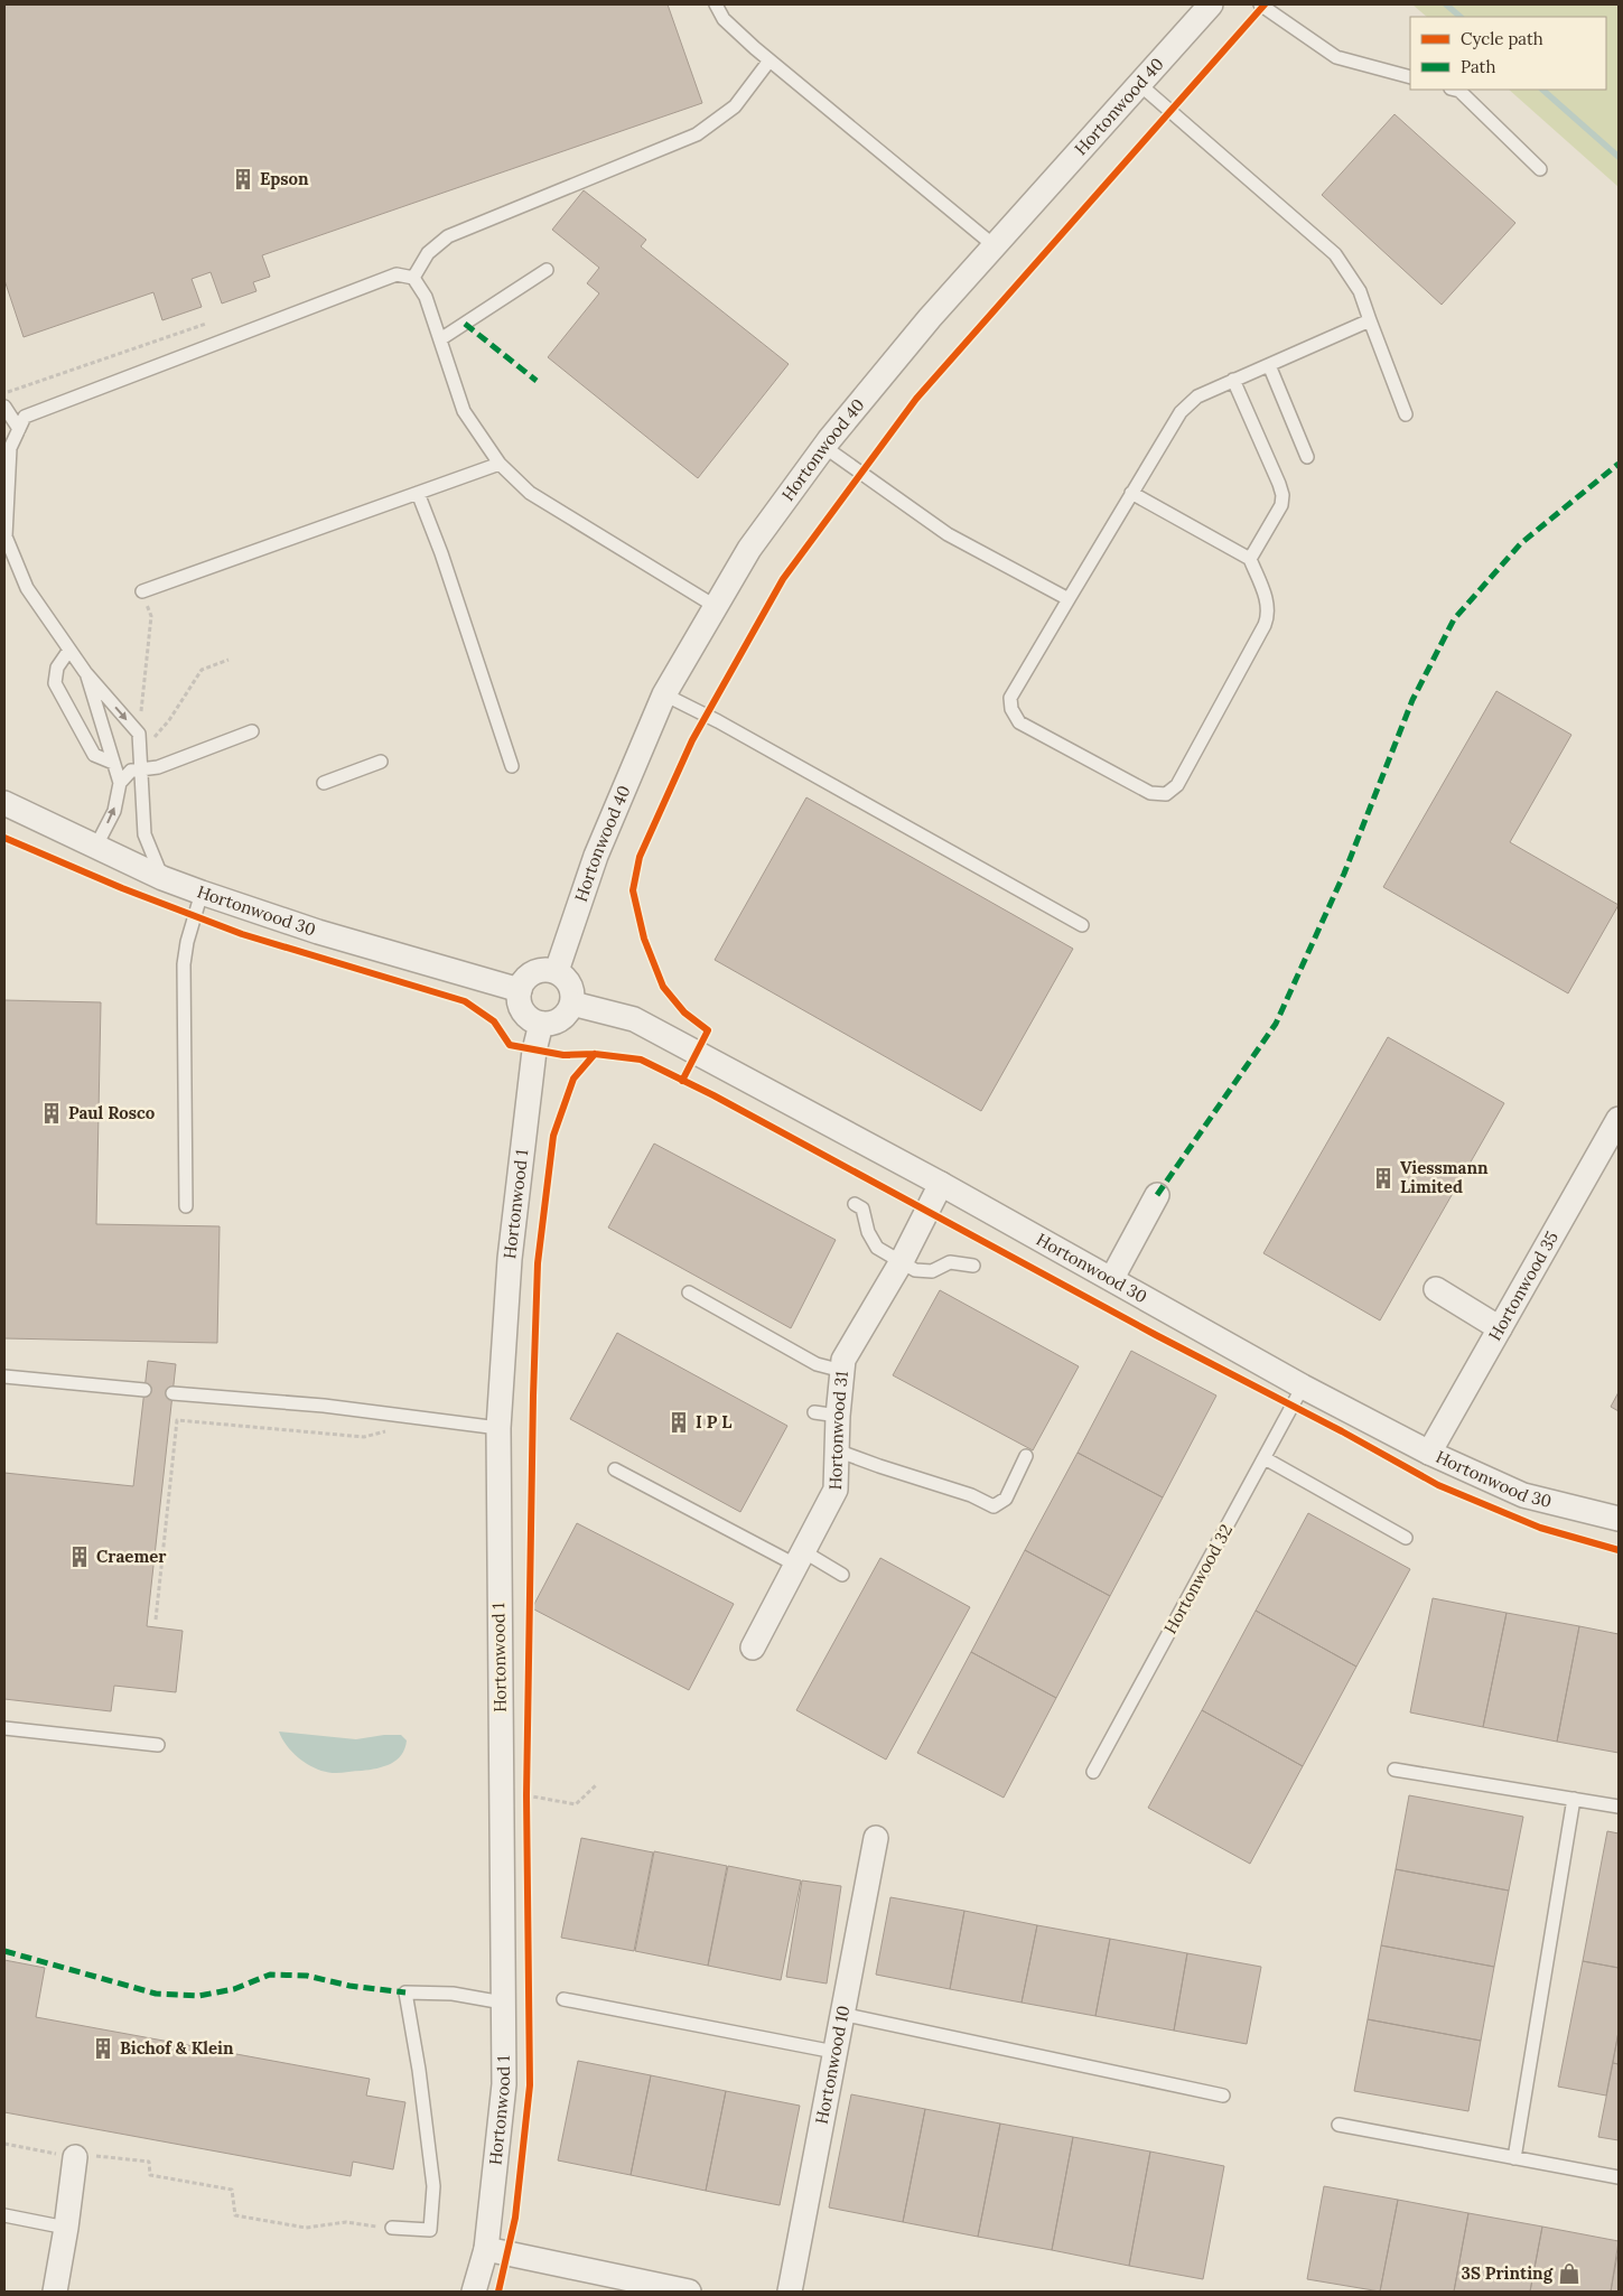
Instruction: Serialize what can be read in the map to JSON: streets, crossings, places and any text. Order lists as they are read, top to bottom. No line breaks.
{"streets":{"street":["Hortonwood 40","Hortonwood 30","Hortonwood 1","Hortonwood 35","Hortonwood 31","Hortonwood 10"],"lane":["Hortonwood 32"]},"crossings":[["Hortonwood 40","Hortonwood 30"],["Hortonwood 40","Hortonwood 1"],["Hortonwood 30","Hortonwood 1"],["Hortonwood 30","Hortonwood 35"],["Hortonwood 30","Hortonwood 31"],["Hortonwood 30","Hortonwood 32"]],"places":{"building":["Epson","Paul Rosco","Viessmann Limited","I P L","Craemer","Bichof & Klein"],"shop":["3S Printing"]},"legend":["Cycle path","Path"]}
